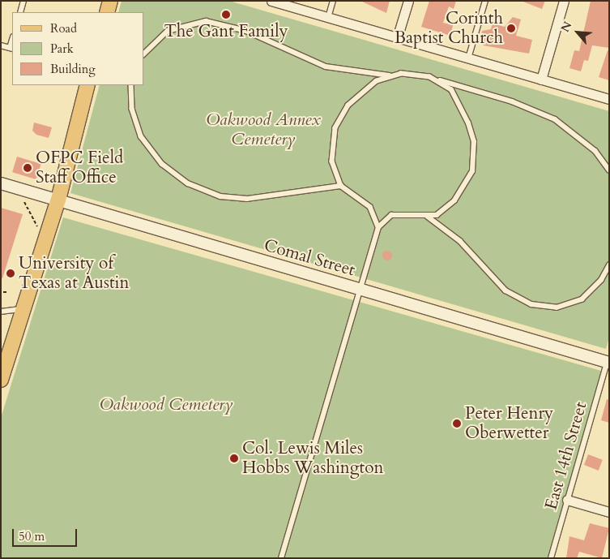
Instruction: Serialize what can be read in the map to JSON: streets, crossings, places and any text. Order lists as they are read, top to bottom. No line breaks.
{"streets":{"street":["Comal Street"],"lane":["East 14th Street"]},"crossings":[["Comal Street","East 14th Street"]],"parks":["Oakwood Annex Cemetery","Oakwood Cemetery"],"places":["The Gant Family","Corinth Baptist Church","OFPC Field Staff Office","University of Texas at Austin","Peter Henry Oberwetter","Col. Lewis Miles Hobbs Washington"],"legend":["Road","Park","Building"],"scale_bar":"50 m","north":"top left"}
